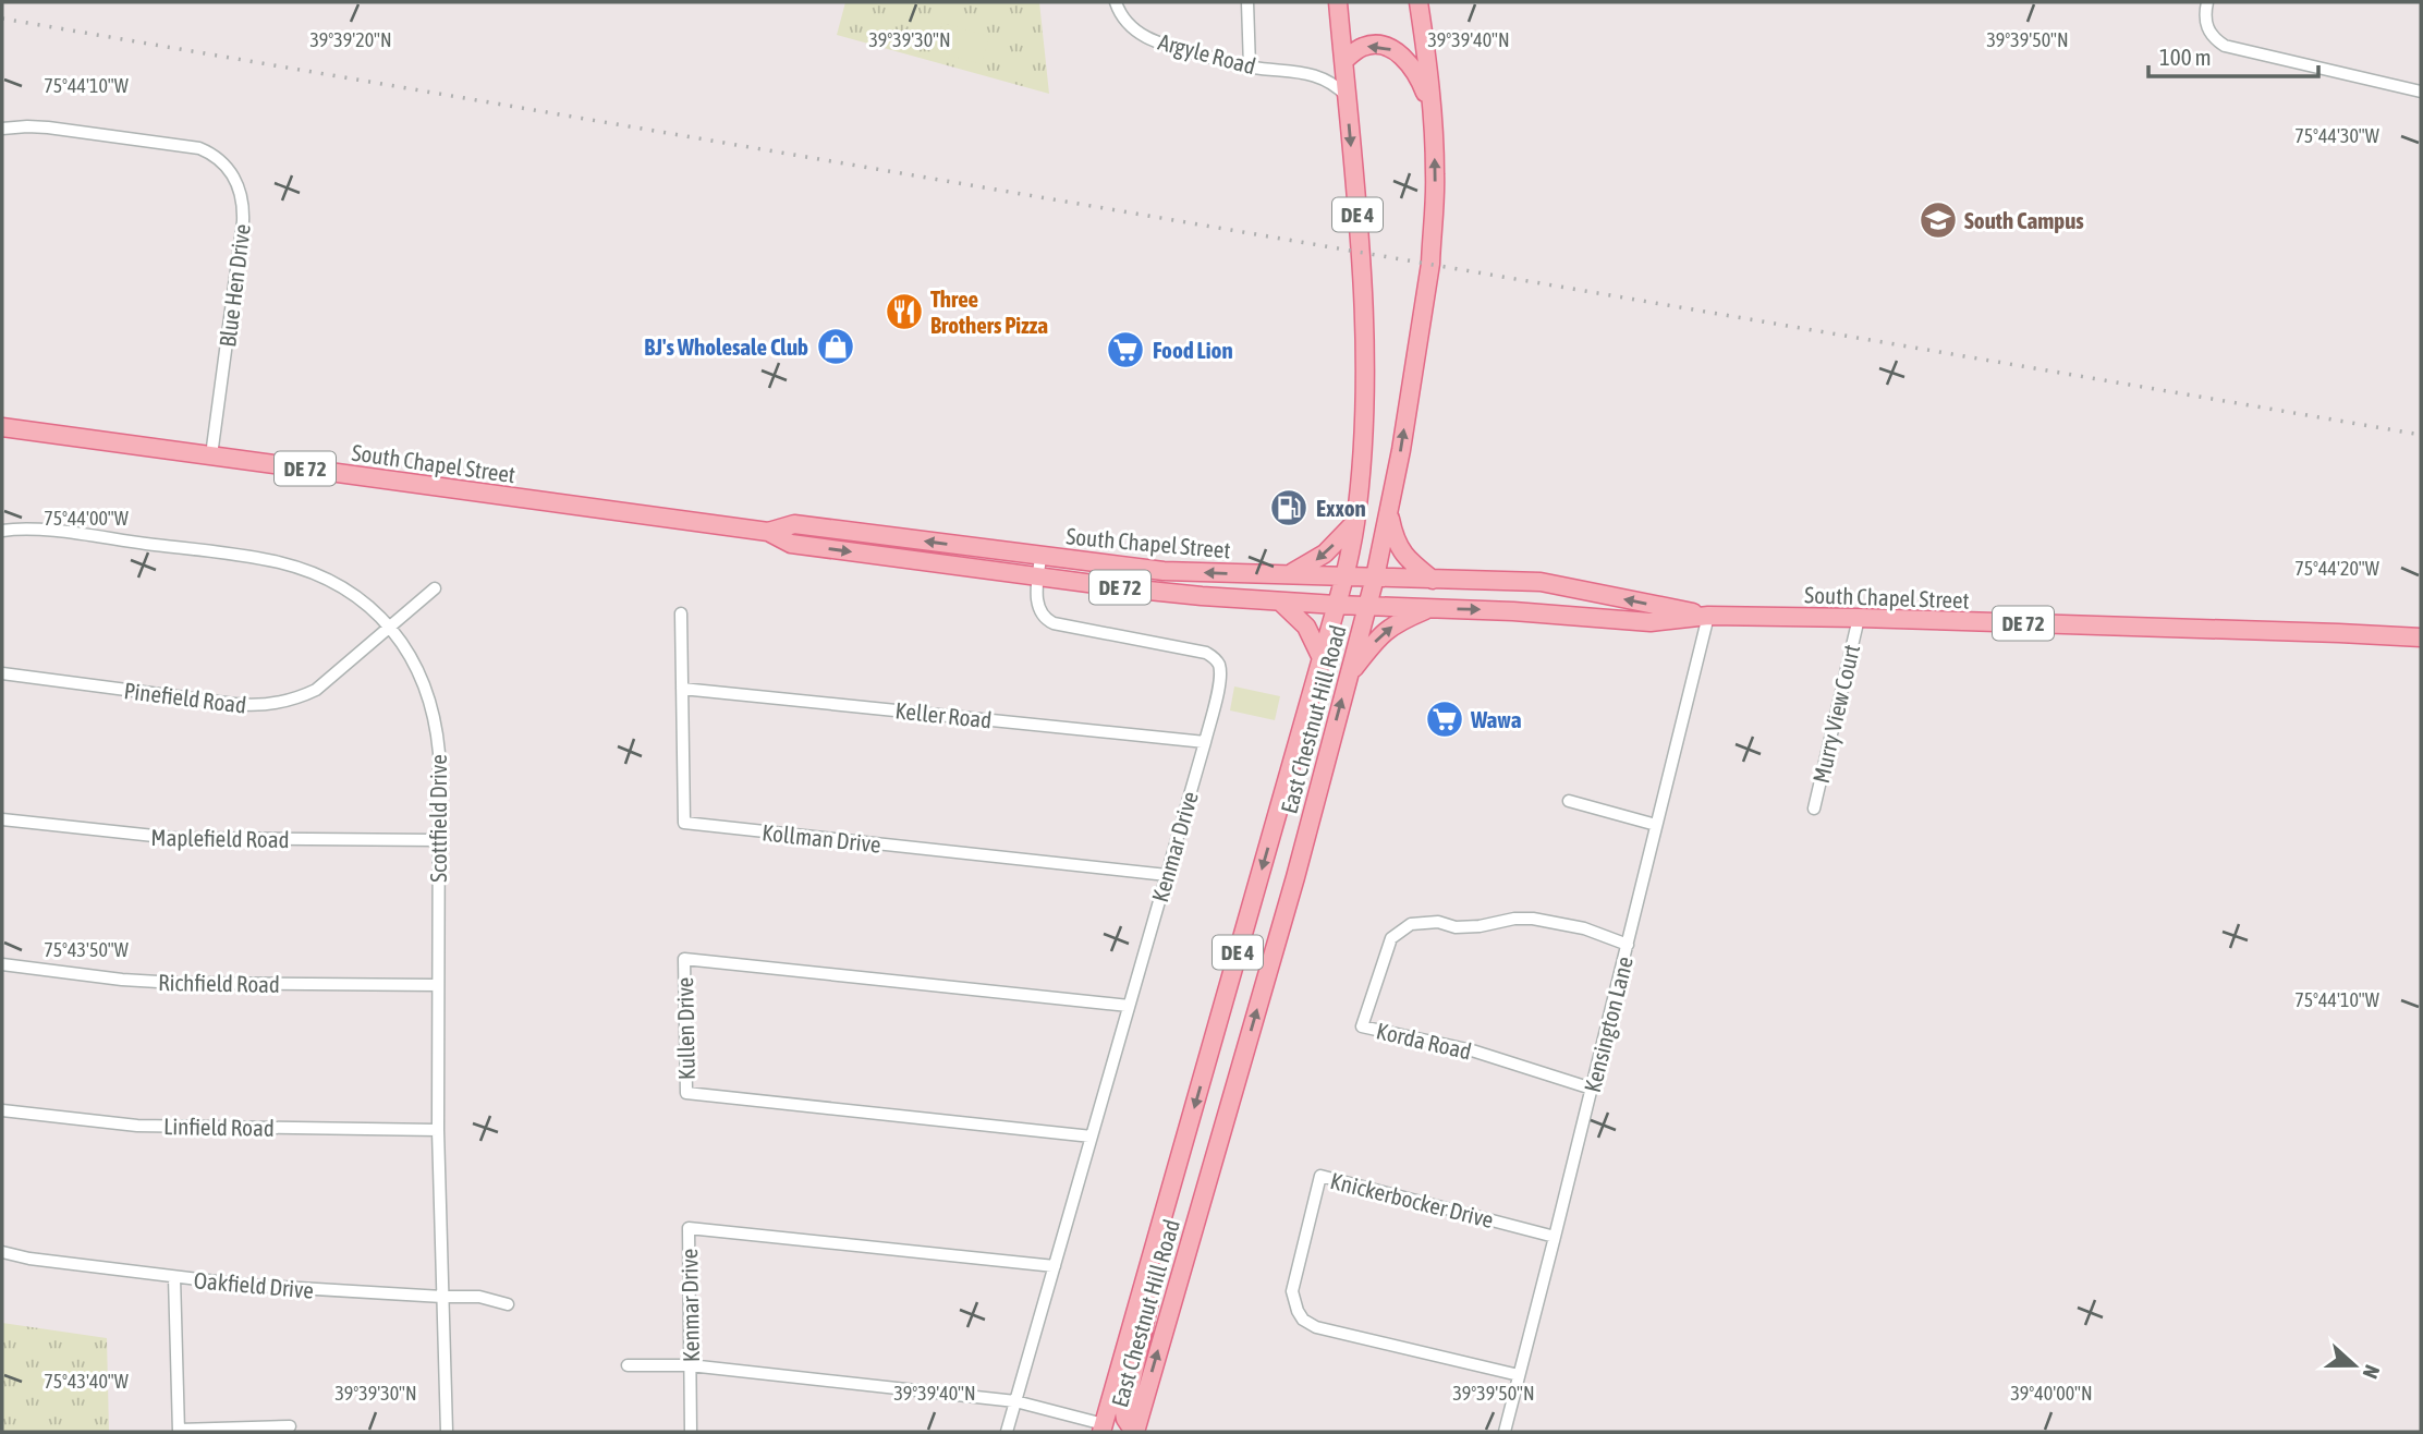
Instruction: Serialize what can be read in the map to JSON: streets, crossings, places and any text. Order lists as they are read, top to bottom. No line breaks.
{"streets":{"main road":["DE 4","South Chapel Street","DE 72","East Chestnut Hill Road"],"street":["Argyle Road","Blue Hen Drive","Pinefield Road","Murry View Court","Keller Road","Scottfield Drive","Maplefield Road","Kollman Drive","Kenmar Drive","Richfield Road","Kensington Lane","Kullen Drive","Korda Road","Linfield Road","Knickerbocker Drive","Oakfield Drive"]},"crossings":[["Argyle Road","East Chestnut Hill Road"],["Blue Hen Drive","South Chapel Street"],["South Chapel Street","Murry View Court"],["South Chapel Street","East Chestnut Hill Road"],["South Chapel Street","Kenmar Drive"],["South Chapel Street","Kensington Lane"],["Pinefield Road","Scottfield Drive"],["Keller Road","Kollman Drive"],["Keller Road","Kenmar Drive"],["Scottfield Drive","Maplefield Road"],["Scottfield Drive","Richfield Road"],["Scottfield Drive","Linfield Road"],["Scottfield Drive","Oakfield Drive"],["Kollman Drive","Kenmar Drive"],["Kenmar Drive","Kullen Drive"],["Kensington Lane","Korda Road"],["Kensington Lane","Knickerbocker Drive"]],"places":{"school or university":["South Campus"],"restaurant":["Three Brothers Pizza"],"shop":["BJ's Wholesale Club"],"supermarket":["Food Lion","Wawa"],"fuel station":["Exxon"]},"scale_bar":"100 m","north":"right","coordinates":["39°39'20\"N","39°39'30\"N","39°39'40\"N","39°39'50\"N","75°44'10\"W","75°44'30\"W","75°44'00\"W","75°44'20\"W","75°43'50\"W","75°43'40\"W","39°40'00\"N"]}
